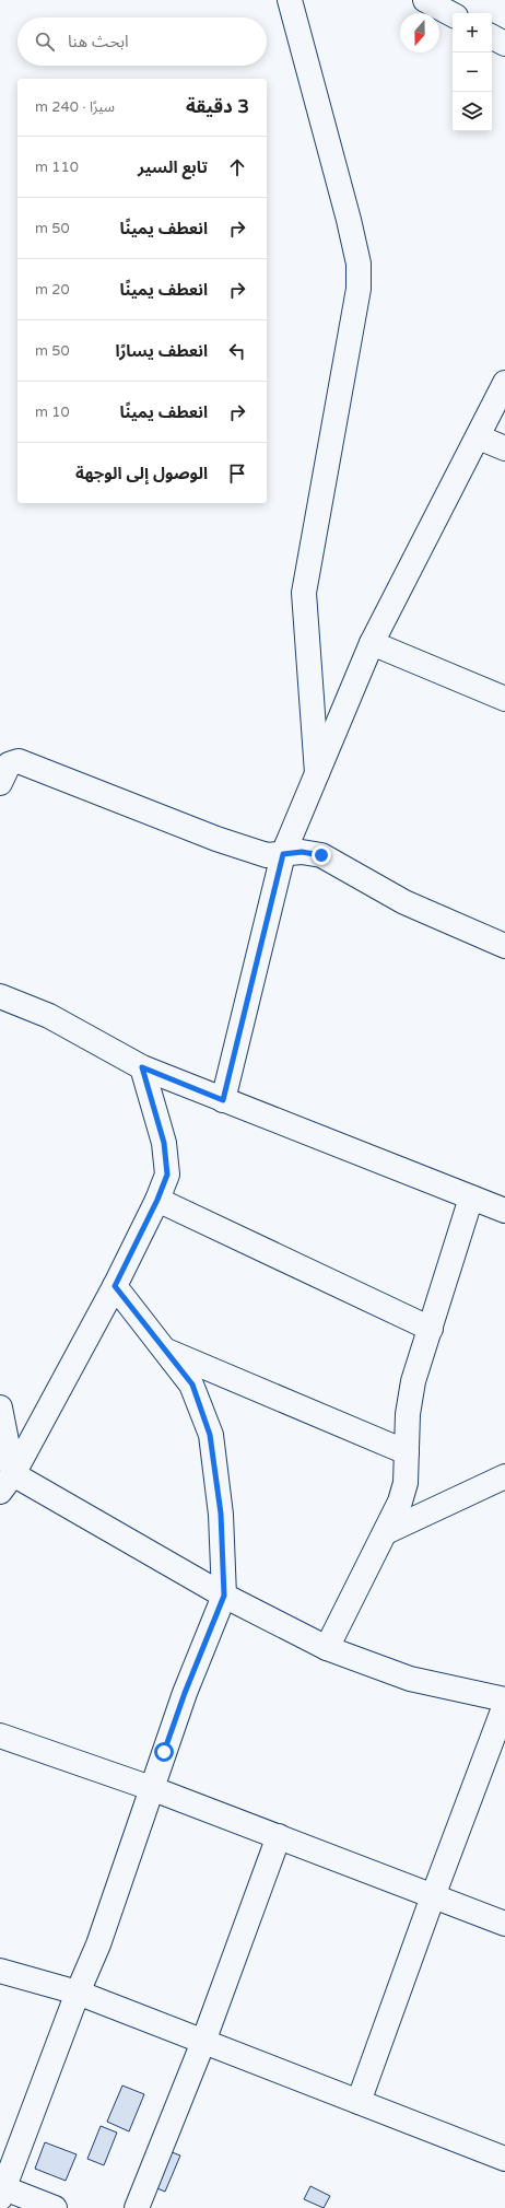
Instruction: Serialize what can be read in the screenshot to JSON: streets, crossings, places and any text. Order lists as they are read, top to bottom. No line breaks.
{"north":"bottom","page":{"map_buttons":["+","−"],"search":"ابحث هنا","heading":["3 دقيقة","سيرًا · 240 m"],"list":[["تابع السير","110 m"],["انعطف يمينًا","50 m"],["انعطف يمينًا","20 m"],["انعطف يسارًا","50 m"],["انعطف يمينًا","10 m"],"الوصول إلى الوجهة"]}}
